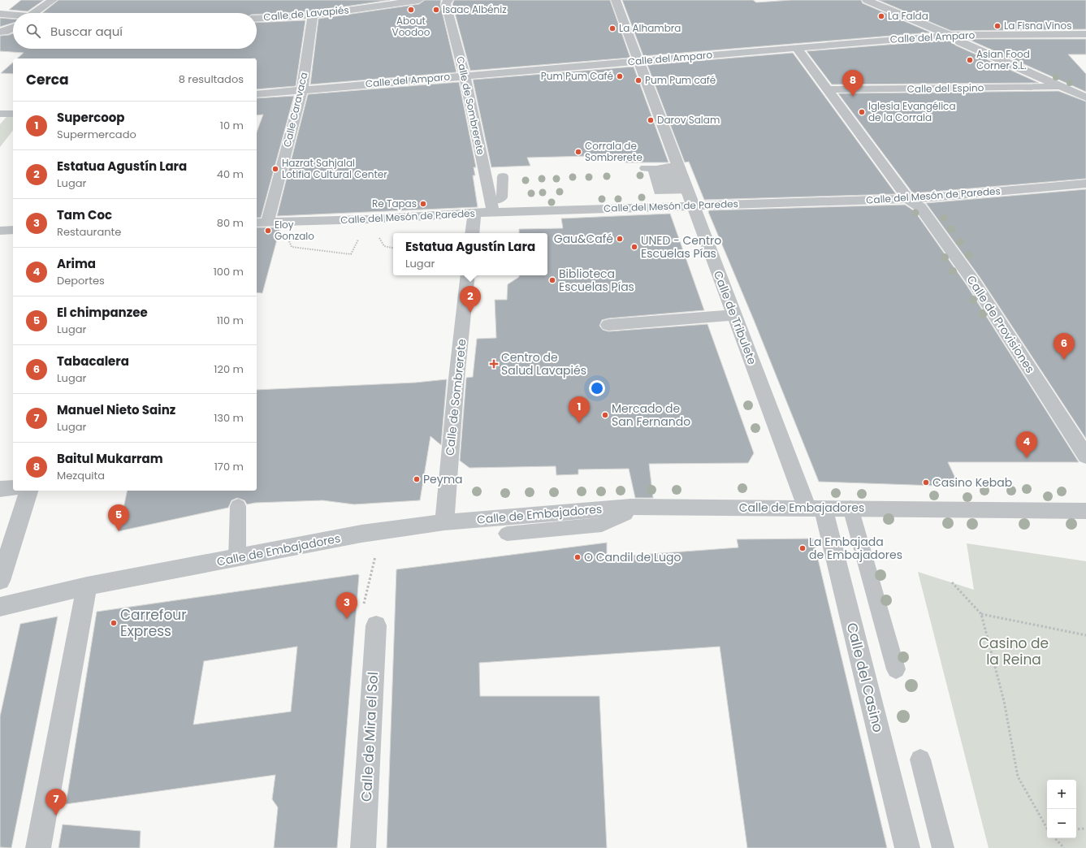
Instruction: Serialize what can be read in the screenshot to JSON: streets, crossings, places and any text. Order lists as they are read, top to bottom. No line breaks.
{"streets":{"street":["Calle de Lavapiés","Calle del Amparo","Calle del Espino","Calle de Sombrerete","Calle Caravaca","Calle del Mesón de Paredes","Calle de Tribulete","Calle de Provisiones","Calle de Embajadores","Calle del Casino","Calle de Mira el Sol"]},"crossings":[["Calle de Lavapiés","Calle Caravaca"],["Calle del Amparo","Calle de Sombrerete"],["Calle del Amparo","Calle Caravaca"],["Calle del Amparo","Calle de Tribulete"],["Calle del Amparo","Calle de Provisiones"],["Calle del Espino","Calle de Provisiones"],["Calle de Sombrerete","Calle del Mesón de Paredes"],["Calle de Sombrerete","Calle de Embajadores"],["Calle Caravaca","Calle del Mesón de Paredes"],["Calle del Mesón de Paredes","Calle de Tribulete"],["Calle del Mesón de Paredes","Calle de Provisiones"],["Calle de Tribulete","Calle de Embajadores"],["Calle de Tribulete","Calle del Casino"],["Calle de Embajadores","Calle del Casino"]],"parks":["Casino de la Reina"],"places":{"other":["About Voodoo","Isaac Albéniz","La Falda","La Fisna Vinos","La Alhambra","Asian Food Corner S.L.","Pum Pum Café","Pum Pum café","Iglesia Evangélica de la Corrala","Darov Salam","Corrala de Sombrerete","Hazrat Sahjalal Lotifia Cultural Center","Re Tapas","Eloy Gonzalo","Gau&Café","UNED - Centro Escuelas Pías","Biblioteca Escuelas Pías","Mercado de San Fernando","Peyma","Casino Kebab","La Embajada de Embajadores","O Candil de Lugo","Carrefour Express"],"health":["Centro de Salud Lavapiés"]},"page":{"search":"Buscar aquí","heading":["Cerca","8 resultados"],"pins":["8","2","6","1","4","5","3","7"],"list":[{"mark":"1","name":"Supercoop","note":"Supermercado","value":"10 m"},{"mark":"2","name":"Estatua Agustín Lara","note":"Lugar","value":"40 m"},{"mark":"3","name":"Tam Coc","note":"Restaurante","value":"80 m"},{"mark":"4","name":"Arima","note":"Deportes","value":"100 m"},{"mark":"5","name":"El chimpanzee","note":"Lugar","value":"110 m"},{"mark":"6","name":"Tabacalera","note":"Lugar","value":"120 m"},{"mark":"7","name":"Manuel Nieto Sainz","note":"Lugar","value":"130 m"},{"mark":"8","name":"Baitul Mukarram","note":"Mezquita","value":"170 m"}],"popup":["Estatua Agustín Lara","Lugar"],"map_buttons":["+","−"]}}
